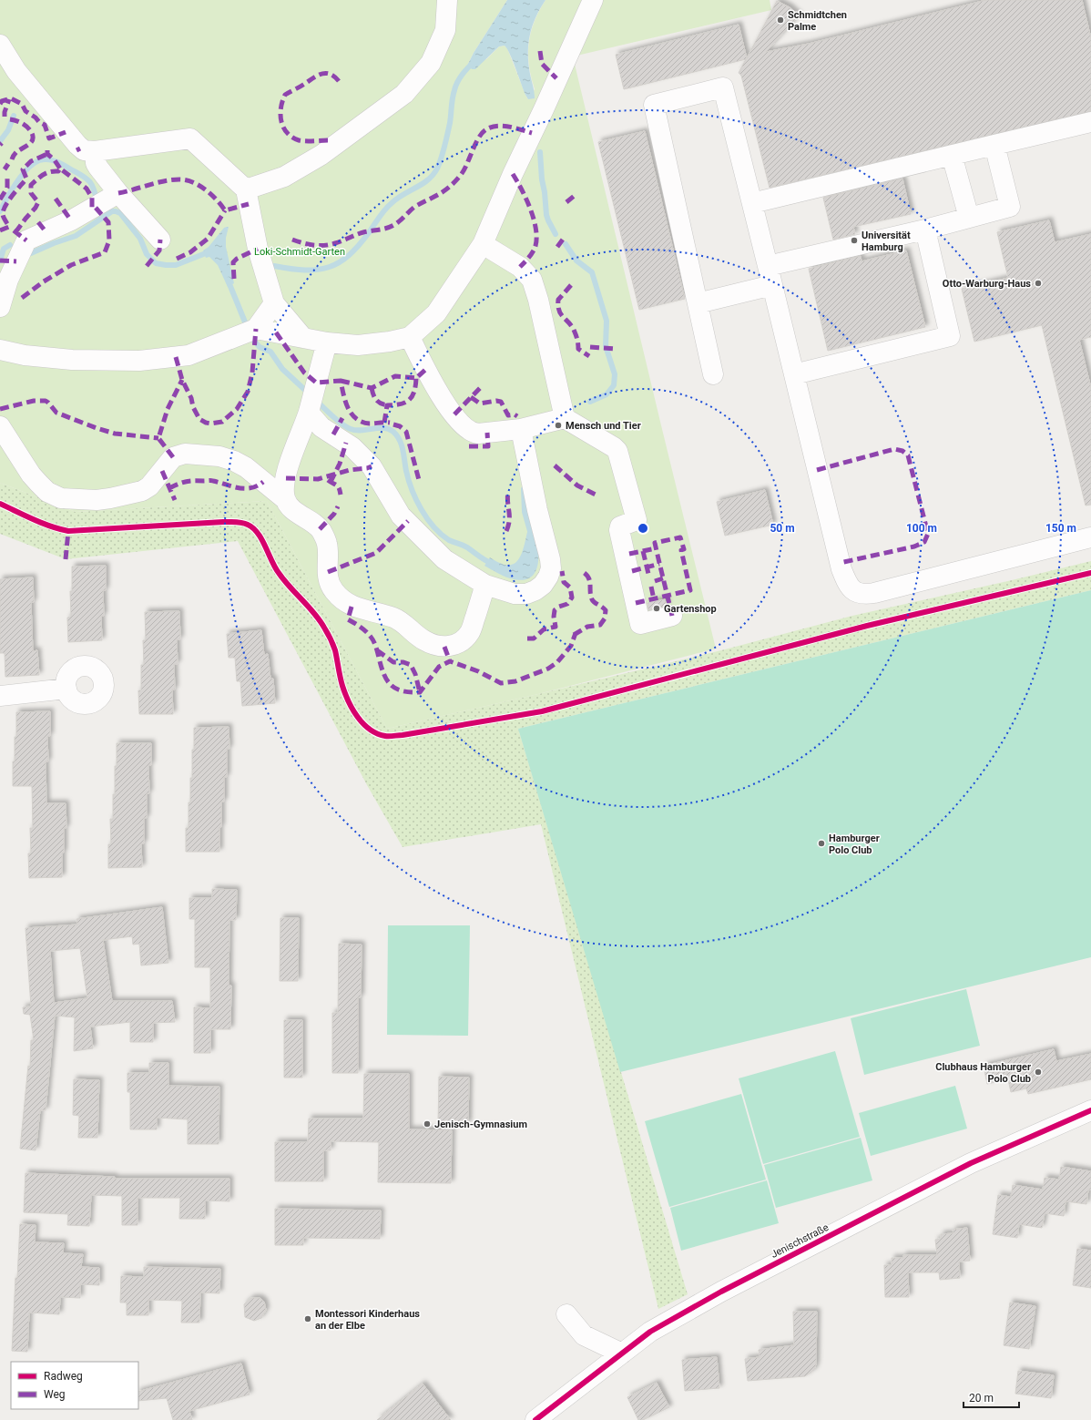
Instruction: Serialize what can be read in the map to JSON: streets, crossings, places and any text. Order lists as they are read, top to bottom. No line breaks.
{"streets":{"street":["Jenischstraße"]},"parks":["Loki-Schmidt-Garten"],"places":["Schmidtchen Palme","Universität Hamburg","Otto-Warburg-Haus","Mensch und Tier","Gartenshop","Hamburger Polo Club","Clubhaus Hamburger Polo Club","Jenisch-Gymnasium","Montessori Kinderhaus an der Elbe"],"legend":["Radweg","Weg"],"scale_bar":"20 m","rings":["50 m","100 m","150 m"]}
